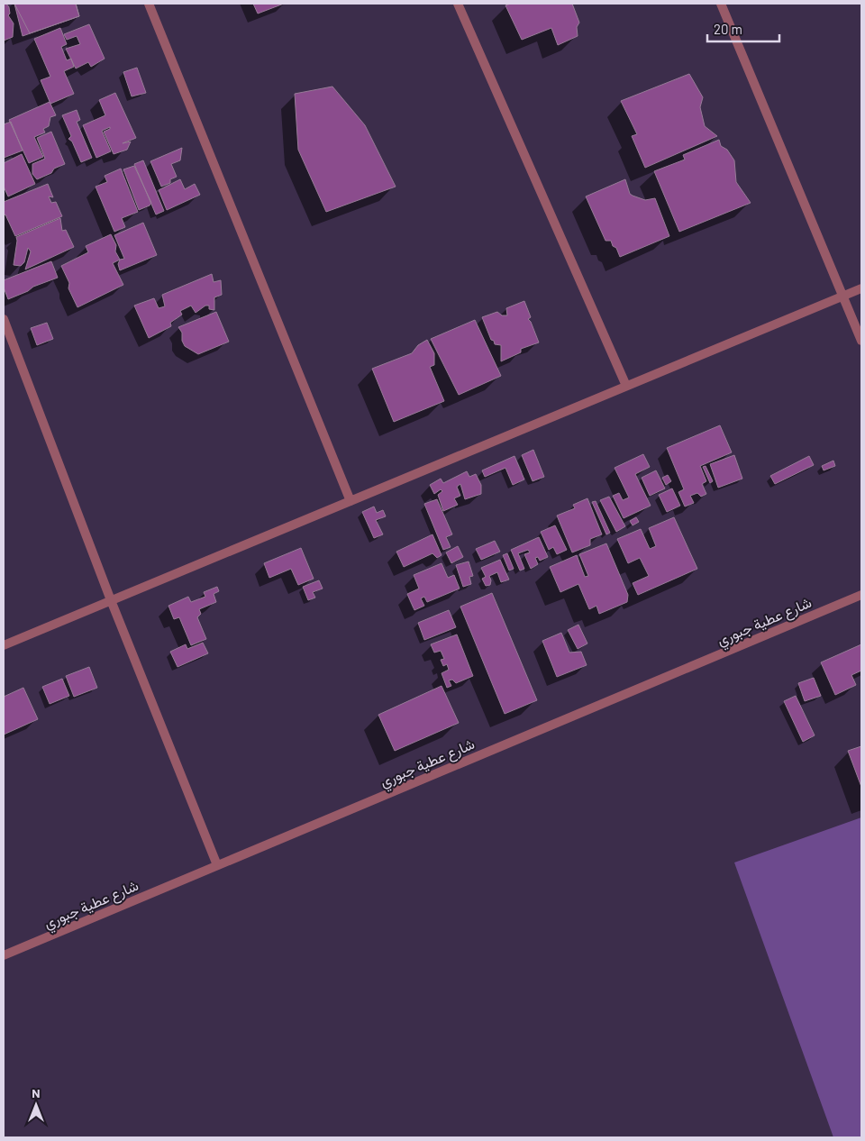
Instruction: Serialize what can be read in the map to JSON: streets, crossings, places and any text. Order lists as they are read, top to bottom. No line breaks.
{"streets":{"street":["شارع عطية جبوري"]},"scale_bar":"20 m","north":"top"}
